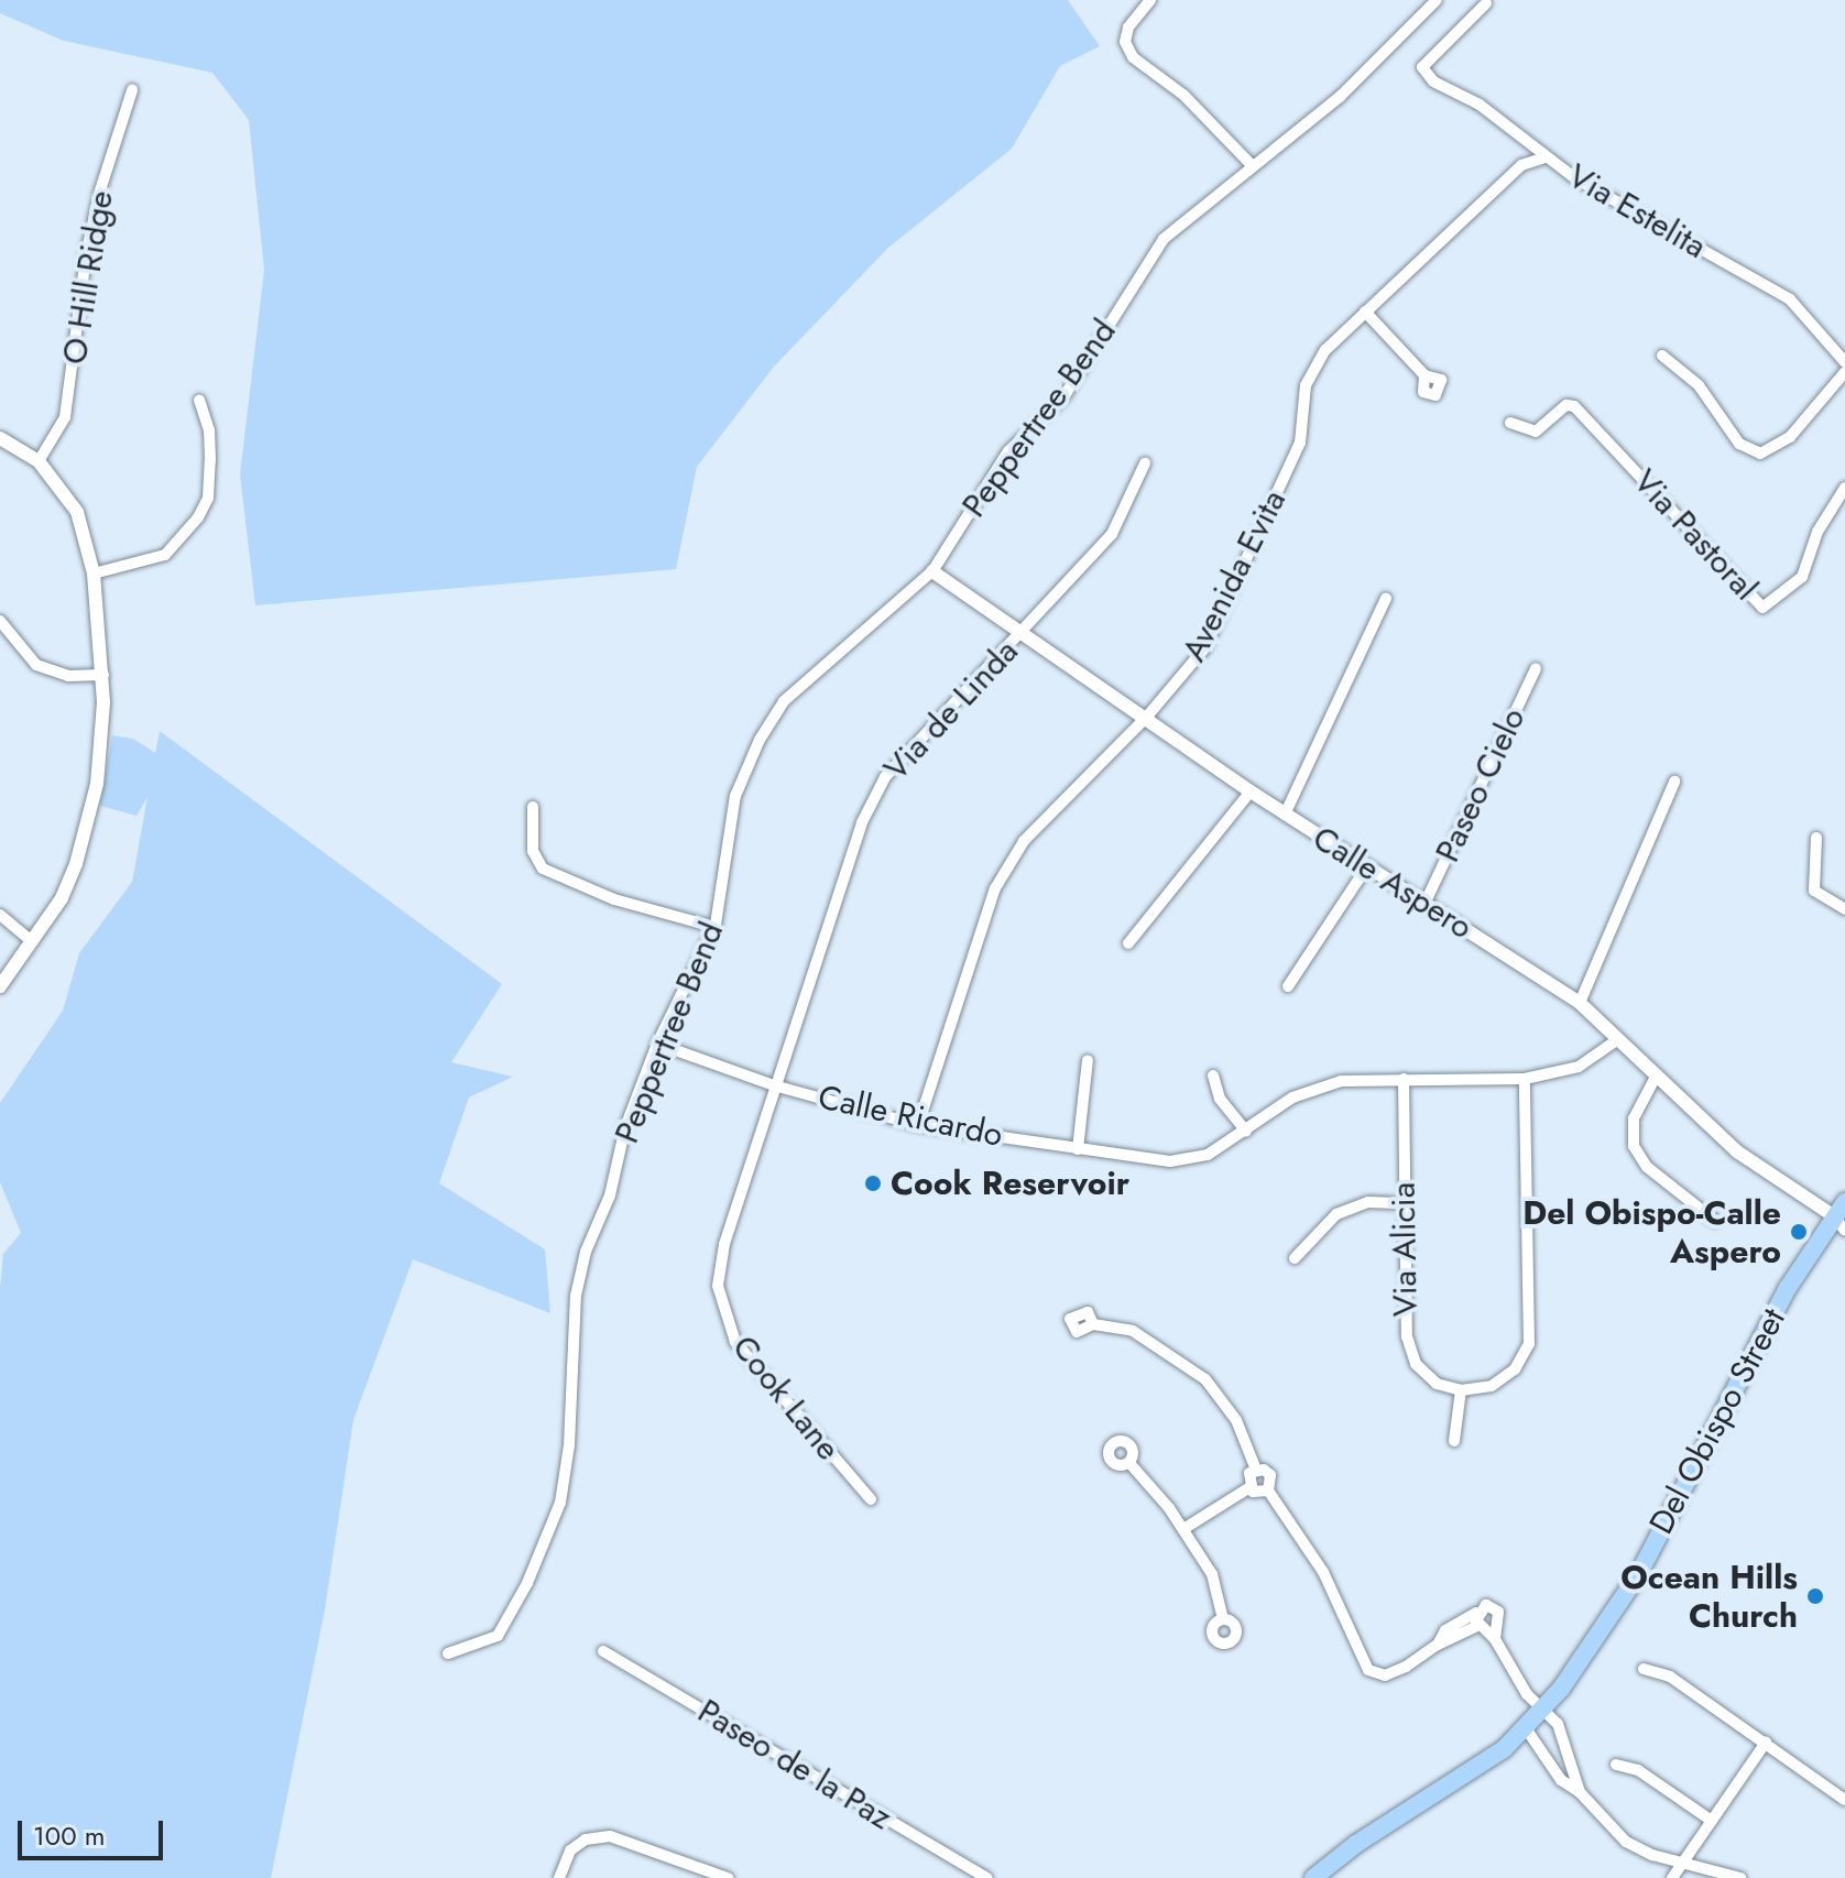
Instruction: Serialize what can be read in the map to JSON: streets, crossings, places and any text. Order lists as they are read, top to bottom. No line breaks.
{"streets":{"main road":["Del Obispo Street"],"street":["Via Estelita","O Hill Ridge","Peppertree Bend","Via Pastoral","Avenida Evita","Via de Linda","Paseo Cielo","Calle Aspero","Calle Ricardo","Via Alicia","Cook Lane","Paseo de la Paz"]},"crossings":[["Via Estelita","Avenida Evita"],["Peppertree Bend","Calle Aspero"],["Peppertree Bend","Calle Ricardo"],["Avenida Evita","Calle Aspero"],["Avenida Evita","Calle Ricardo"],["Via de Linda","Calle Aspero"],["Via de Linda","Calle Ricardo"],["Via de Linda","Cook Lane"],["Paseo Cielo","Calle Aspero"],["Calle Aspero","Calle Ricardo"],["Calle Aspero","Del Obispo Street"],["Calle Ricardo","Via Alicia"],["Calle Ricardo","Cook Lane"]],"places":["Cook Reservoir","Del Obispo-Calle Aspero","Ocean Hills Church"],"scale_bar":"100 m"}
